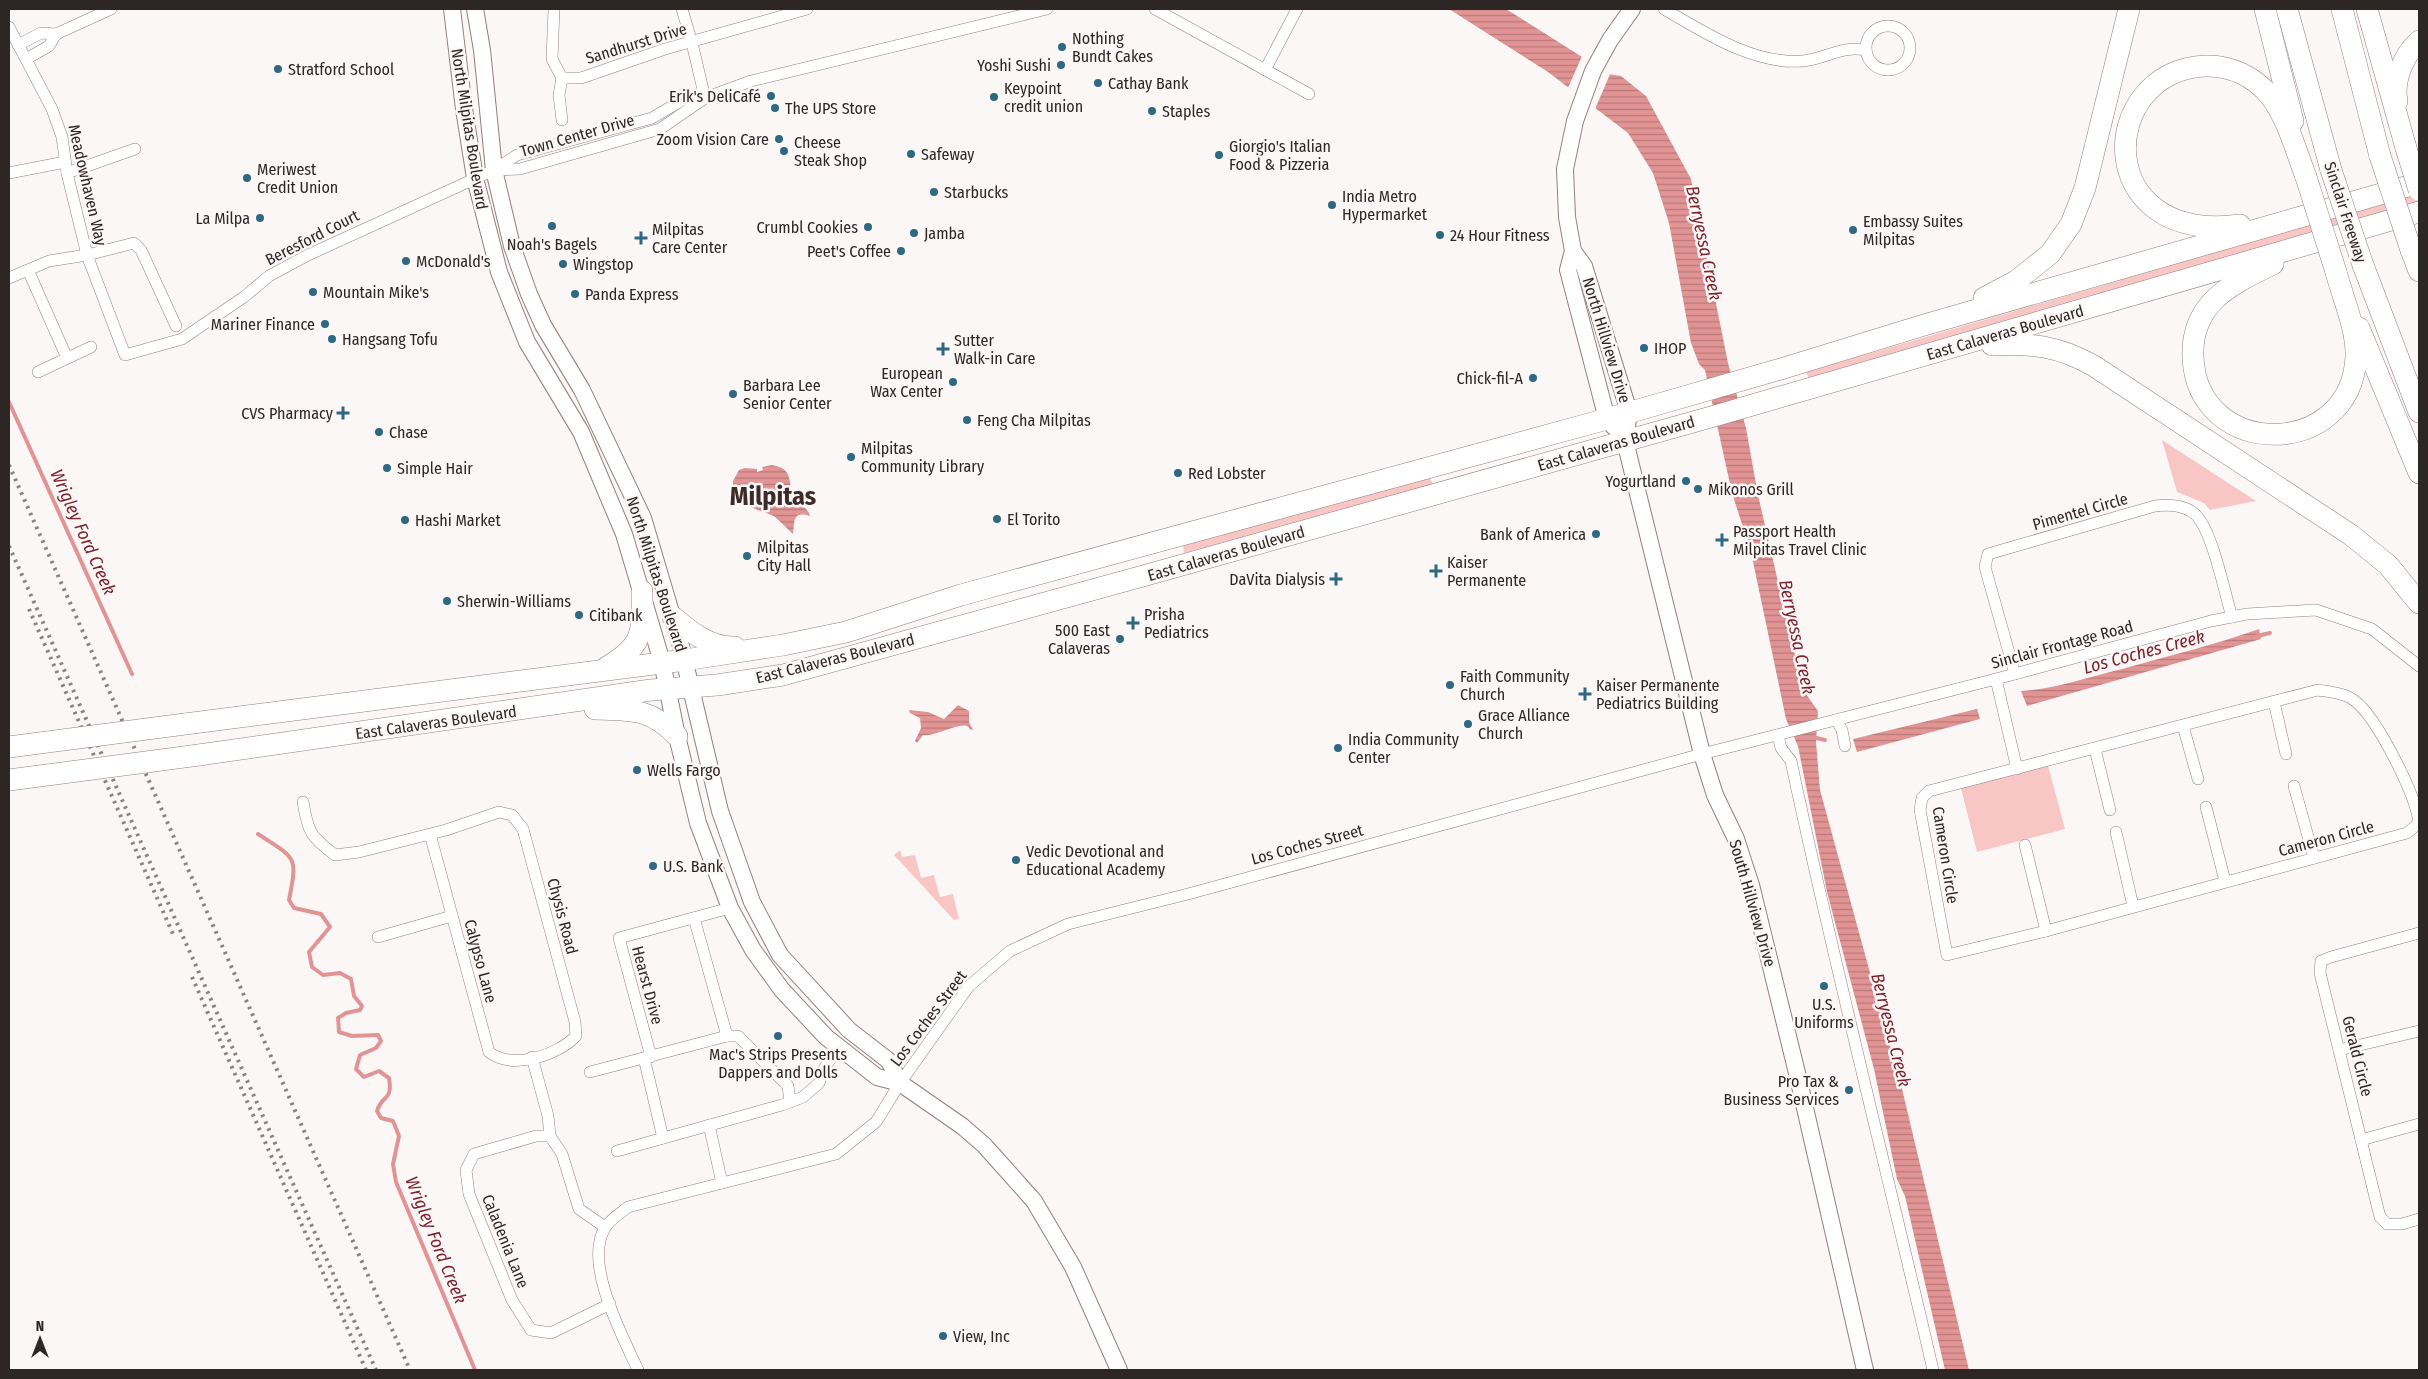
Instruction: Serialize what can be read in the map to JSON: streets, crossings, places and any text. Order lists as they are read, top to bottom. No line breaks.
{"streets":{"highway":["Sinclair Freeway","East Calaveras Boulevard"],"main road":["North Milpitas Boulevard","North Hillview Drive","South Hillview Drive"],"street":["Sandhurst Drive","Town Center Drive","Meadowhaven Way","Beresford Court","Pimentel Circle","Sinclair Frontage Road","Cameron Circle","Los Coches Street","Chysis Road","Calypso Lane","Hearst Drive","Gerald Circle","Caladenia Lane"]},"crossings":[["North Milpitas Boulevard","Town Center Drive"],["North Milpitas Boulevard","Beresford Court"],["North Milpitas Boulevard","East Calaveras Boulevard"],["North Milpitas Boulevard","Los Coches Street"],["North Milpitas Boulevard","Hearst Drive"],["Town Center Drive","Beresford Court"],["Meadowhaven Way","Beresford Court"],["East Calaveras Boulevard","North Hillview Drive"],["East Calaveras Boulevard","South Hillview Drive"],["North Hillview Drive","South Hillview Drive"],["Pimentel Circle","Sinclair Frontage Road"],["Sinclair Frontage Road","Los Coches Street"],["Sinclair Frontage Road","South Hillview Drive"],["Los Coches Street","South Hillview Drive"],["Chysis Road","Calypso Lane"]],"districts":["Milpitas"],"water":["Berryessa Creek","Wrigley Ford Creek","Los Coches Creek"],"places":{"other":["Nothing Bundt Cakes","Yoshi Sushi","Stratford School","Cathay Bank","Erik's DeliCafé","Keypoint credit union","The UPS Store","Staples","Zoom Vision Care","Cheese Steak Shop","Safeway","Giorgio's Italian Food & Pizzeria","Meriwest Credit Union","Starbucks","India Metro Hypermarket","La Milpa","Noah's Bagels","Crumbl Cookies","Embassy Suites Milpitas","Jamba","24 Hour Fitness","Peet's Coffee","McDonald's","Wingstop","Mountain Mike's","Panda Express","Mariner Finance","Hangsang Tofu","IHOP","Chick-fil-A","European Wax Center","Barbara Lee Senior Center","Feng Cha Milpitas","Chase","Milpitas Community Library","Simple Hair","Red Lobster","Yogurtland","Mikonos Grill","El Torito","Hashi Market","Bank of America","Milpitas City Hall","Sherwin-Williams","Citibank","500 East Calaveras","Faith Community Church","Grace Alliance Church","India Community Center","Wells Fargo","Vedic Devotional and Educational Academy","U.S. Bank","U.S. Uniforms","Mac's Strips Presents Dappers and Dolls","Pro Tax & Business Services","View, Inc"],"health":["Milpitas Care Center","Sutter Walk-in Care","CVS Pharmacy","Passport Health Milpitas Travel Clinic","Kaiser Permanente","DaVita Dialysis","Prisha Pediatrics","Kaiser Permanente Pediatrics Building"]},"north":"top"}
